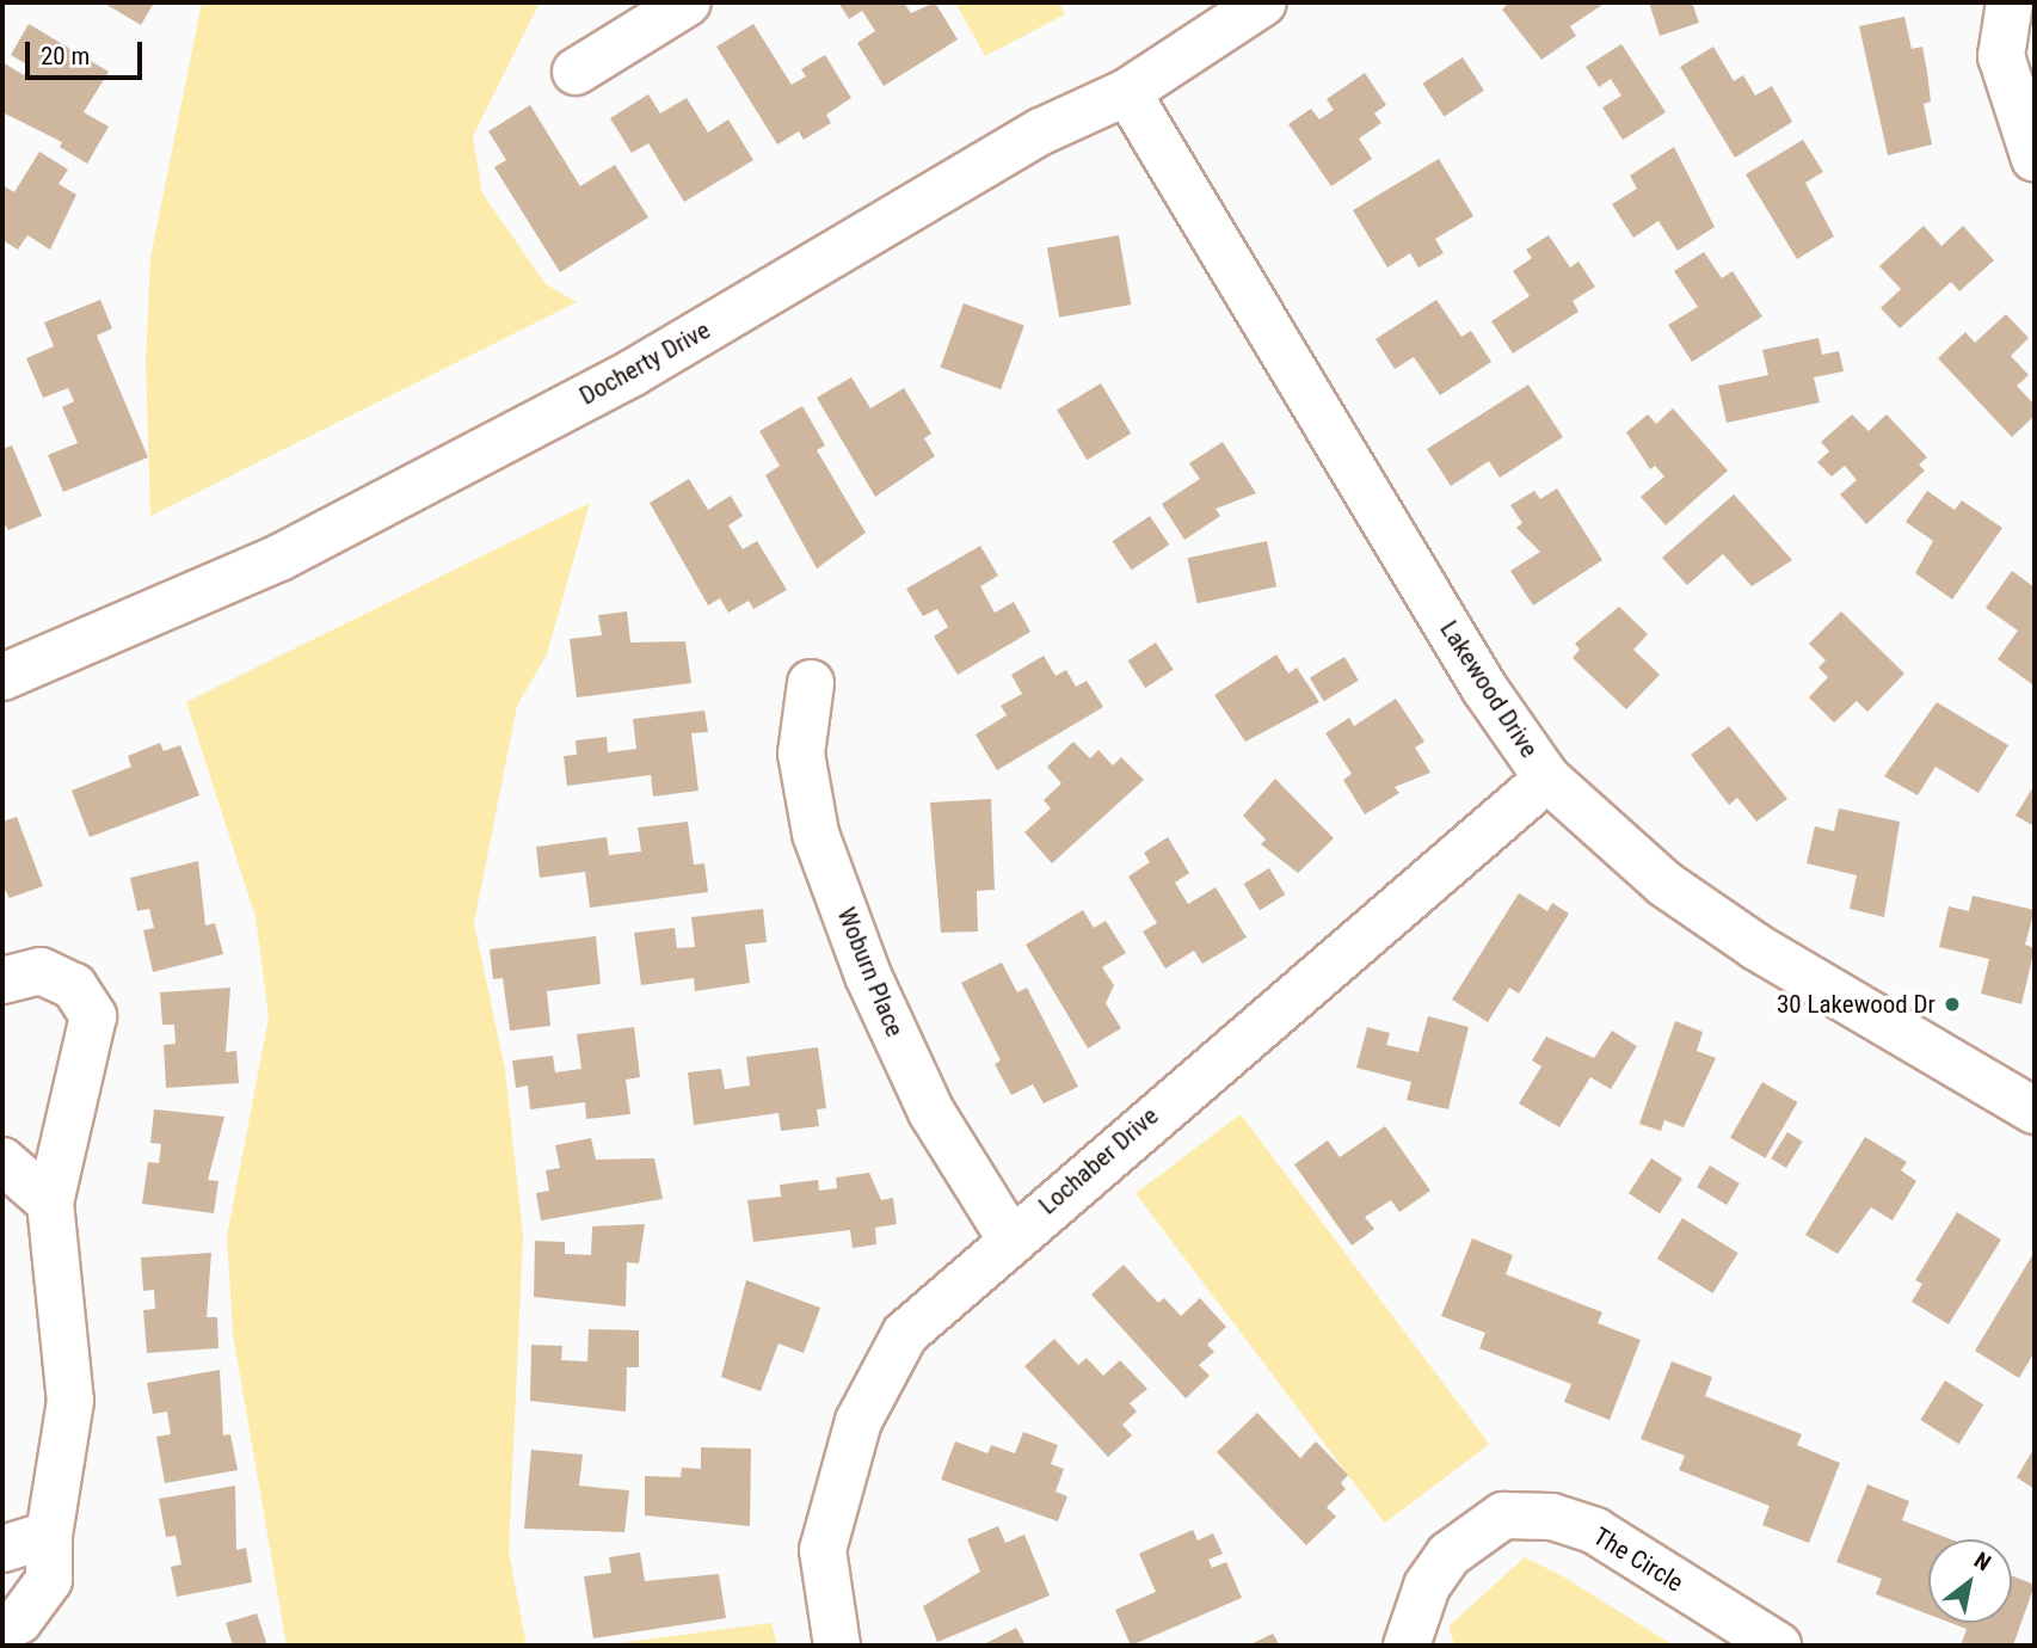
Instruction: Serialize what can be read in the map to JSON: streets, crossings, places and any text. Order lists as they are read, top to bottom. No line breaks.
{"streets":{"street":["Docherty Drive","Lakewood Drive","Woburn Place","Lochaber Drive","The Circle"]},"crossings":[["Docherty Drive","Lakewood Drive"],["Lakewood Drive","Lochaber Drive"],["Woburn Place","Lochaber Drive"]],"places":["30 Lakewood Dr"],"scale_bar":"20 m","north":"top right"}
